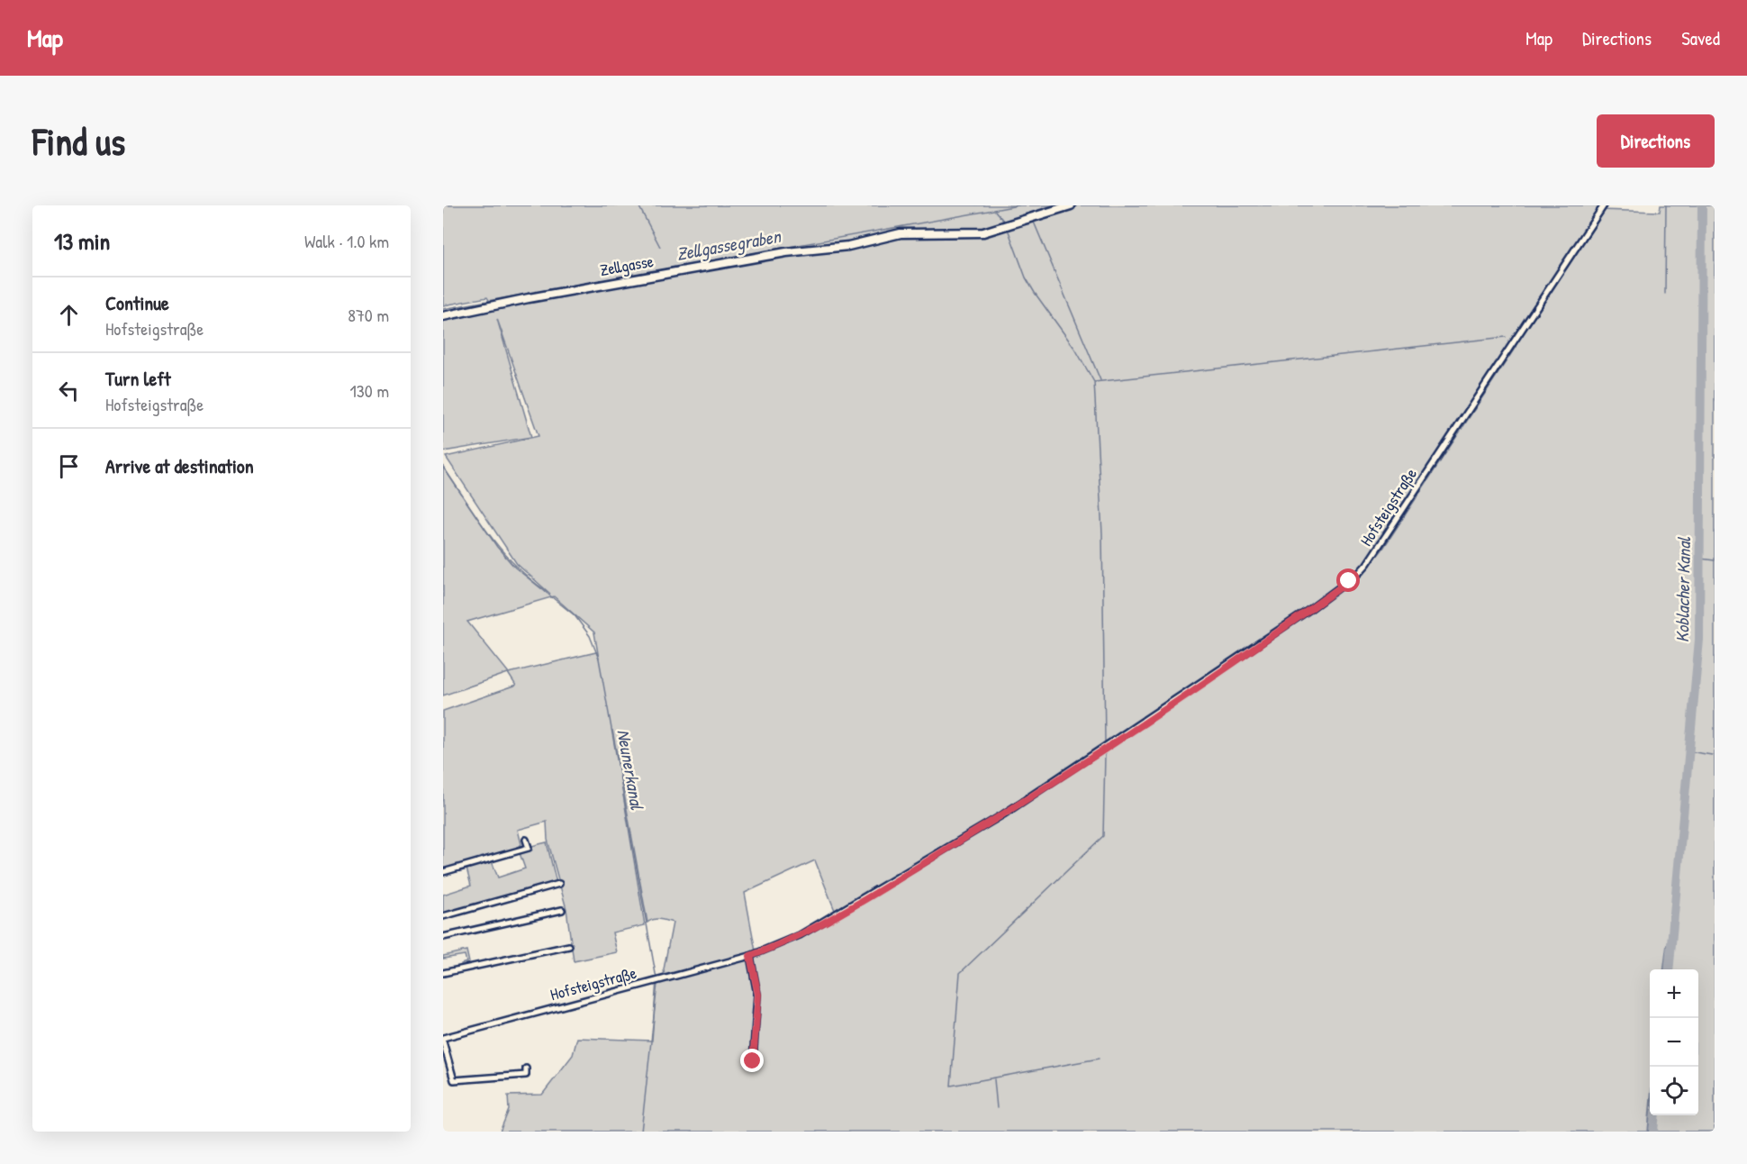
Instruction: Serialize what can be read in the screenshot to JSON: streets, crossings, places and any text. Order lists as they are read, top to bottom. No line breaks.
{"streets":{"main road":["Zellgasse"],"street":["Hofsteigstraße"]},"water":["Zellgassegraben","Koblacher Kanal","Neunerkanal"],"page":{"header":"Map","nav":["Map","Directions","Saved"],"buttons":"Directions","title":"Find us","heading":["13 min","Walk · 1.0 km"],"list":[["Continue","Hofsteigstraße","870 m"],["Turn left","Hofsteigstraße","130 m"],"Arrive at destination"],"map_buttons":["+","−"]}}
